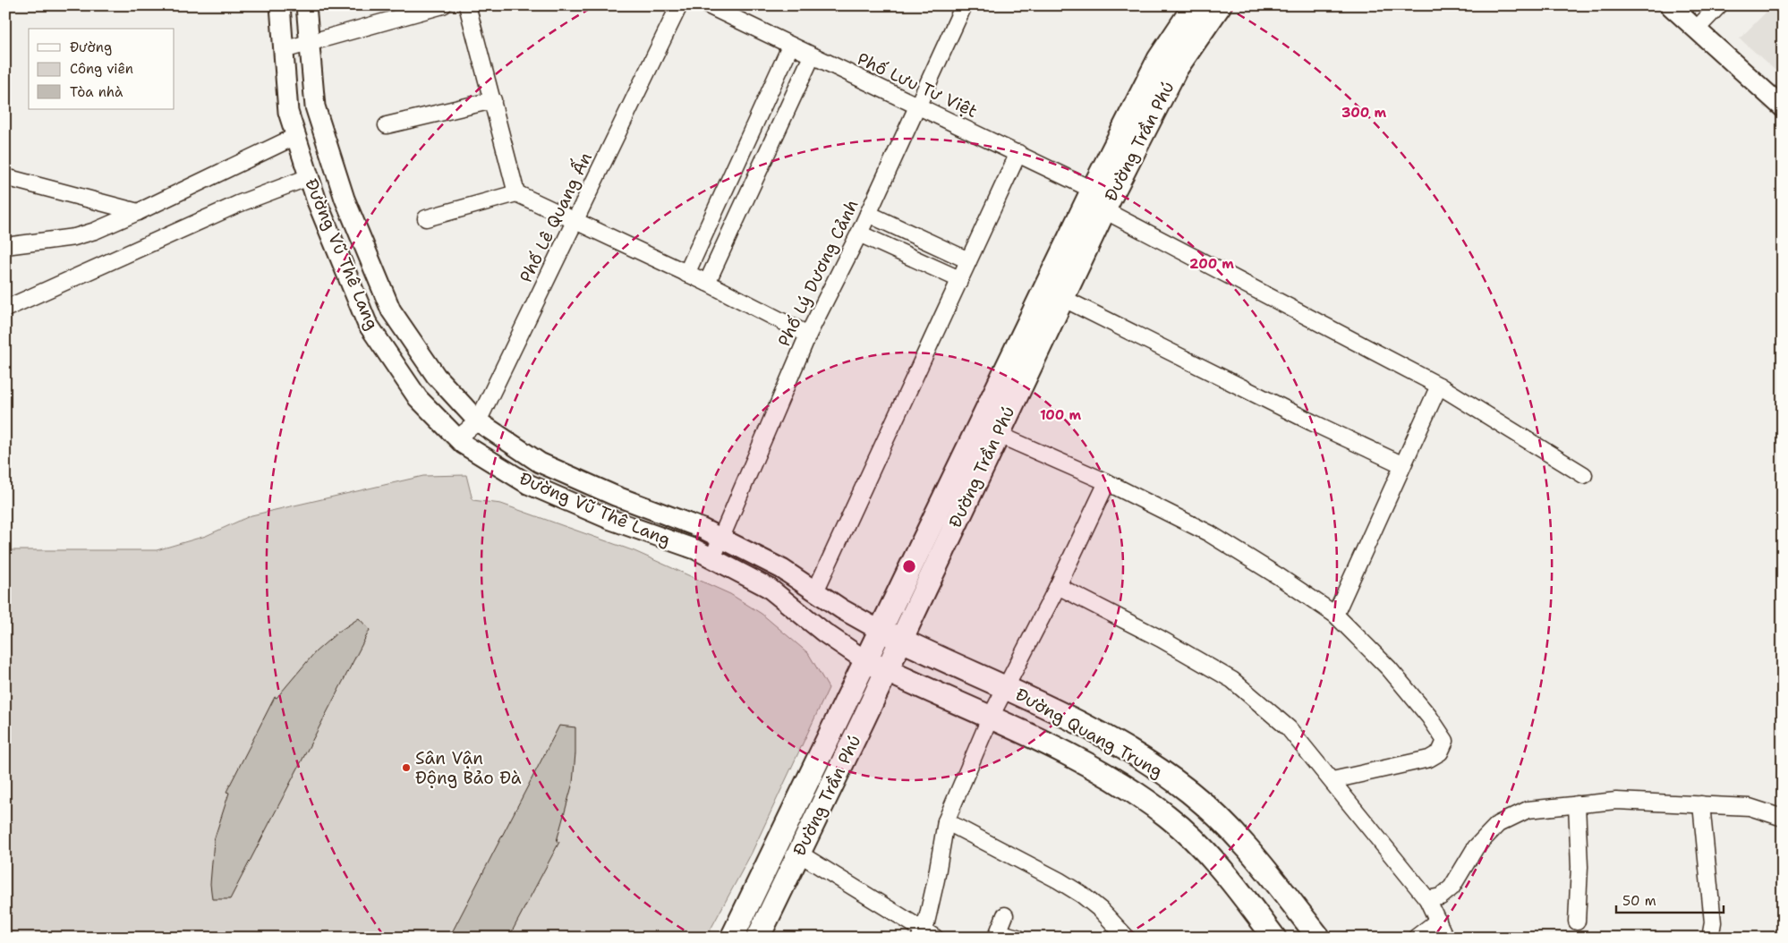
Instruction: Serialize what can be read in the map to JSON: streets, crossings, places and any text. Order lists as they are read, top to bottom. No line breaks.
{"streets":{"main road":["Đường Trần Phú","Đường Quang Trung"],"street":["Phố Lưu Tư Việt","Phố Lê Quang Ấn","Đường Vũ Thê Lang","Phố Lý Dương Cảnh"]},"crossings":[["Phố Lưu Tư Việt","Đường Trần Phú"],["Phố Lưu Tư Việt","Phố Lý Dương Cảnh"],["Đường Trần Phú","Đường Vũ Thê Lang"],["Đường Trần Phú","Đường Quang Trung"],["Phố Lê Quang Ấn","Đường Vũ Thê Lang"],["Đường Vũ Thê Lang","Phố Lý Dương Cảnh"],["Đường Vũ Thê Lang","Đường Quang Trung"]],"places":["Sân Vận Động Bảo Đà"],"legend":["Đường","Công viên","Tòa nhà"],"scale_bar":"50 m","rings":["300 m","200 m","100 m"]}
